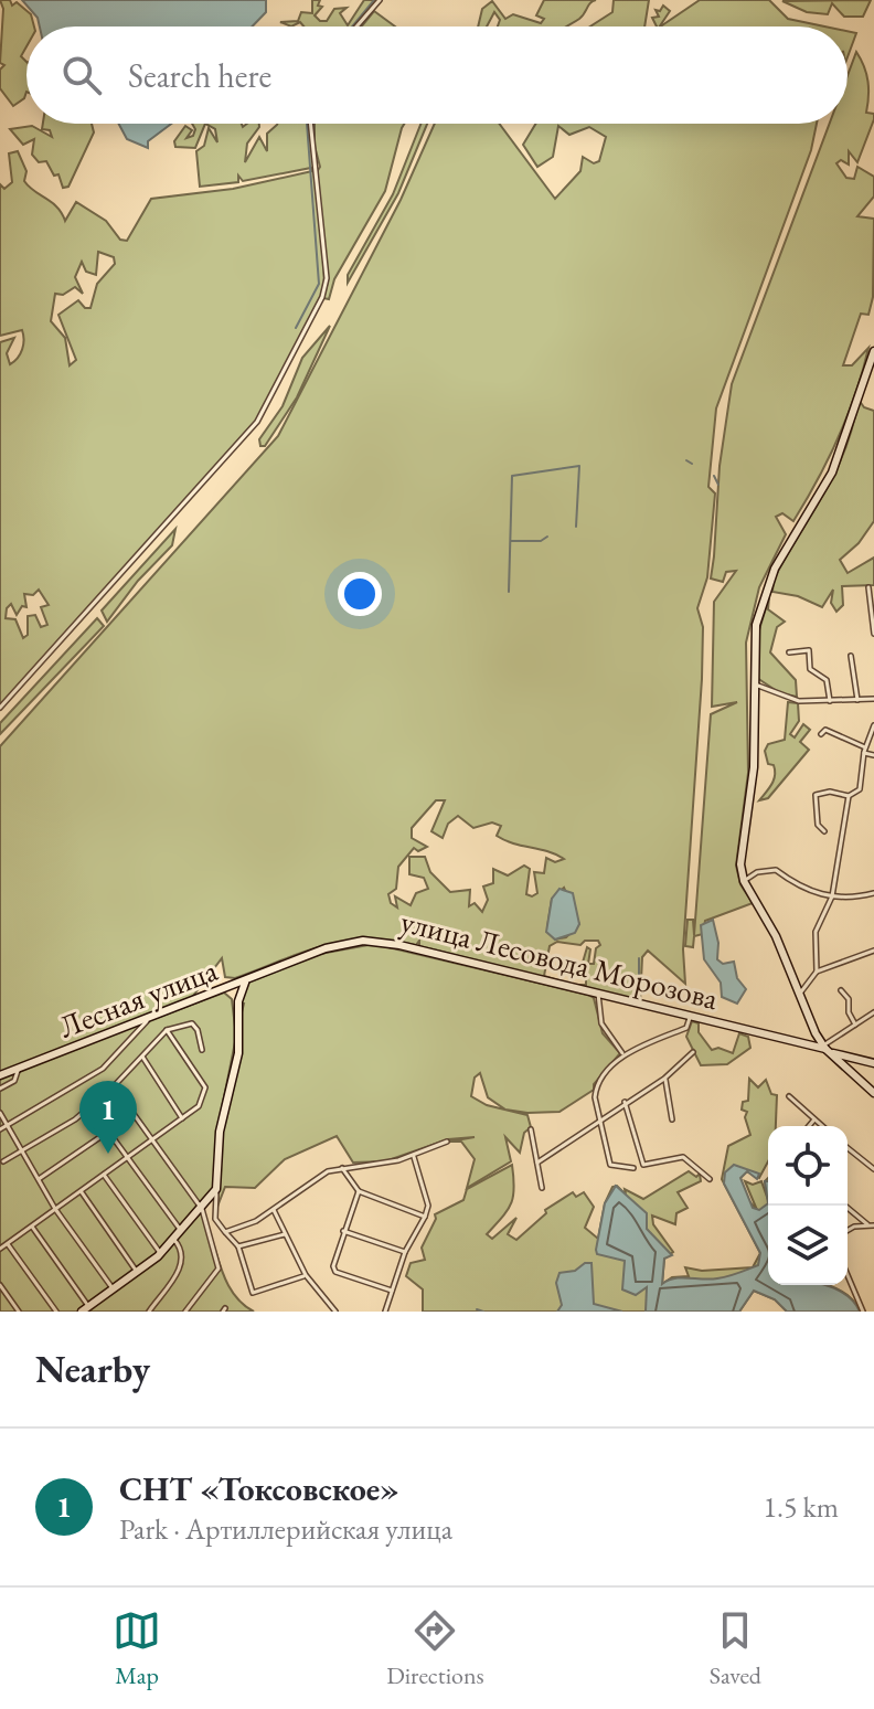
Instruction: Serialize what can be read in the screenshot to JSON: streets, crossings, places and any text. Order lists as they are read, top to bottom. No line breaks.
{"streets":{"street":["улица Лесовода Морозова","Лесная улица"]},"crossings":[["улица Лесовода Морозова","Лесная улица"]],"page":{"search":"Search here","pins":"1","heading":"Nearby","list":[{"mark":"1","name":"СНТ «Токсовское»","note":"Park · Артиллерийская улица","value":"1.5 km"}],"nav":["Map","Directions","Saved"]}}
